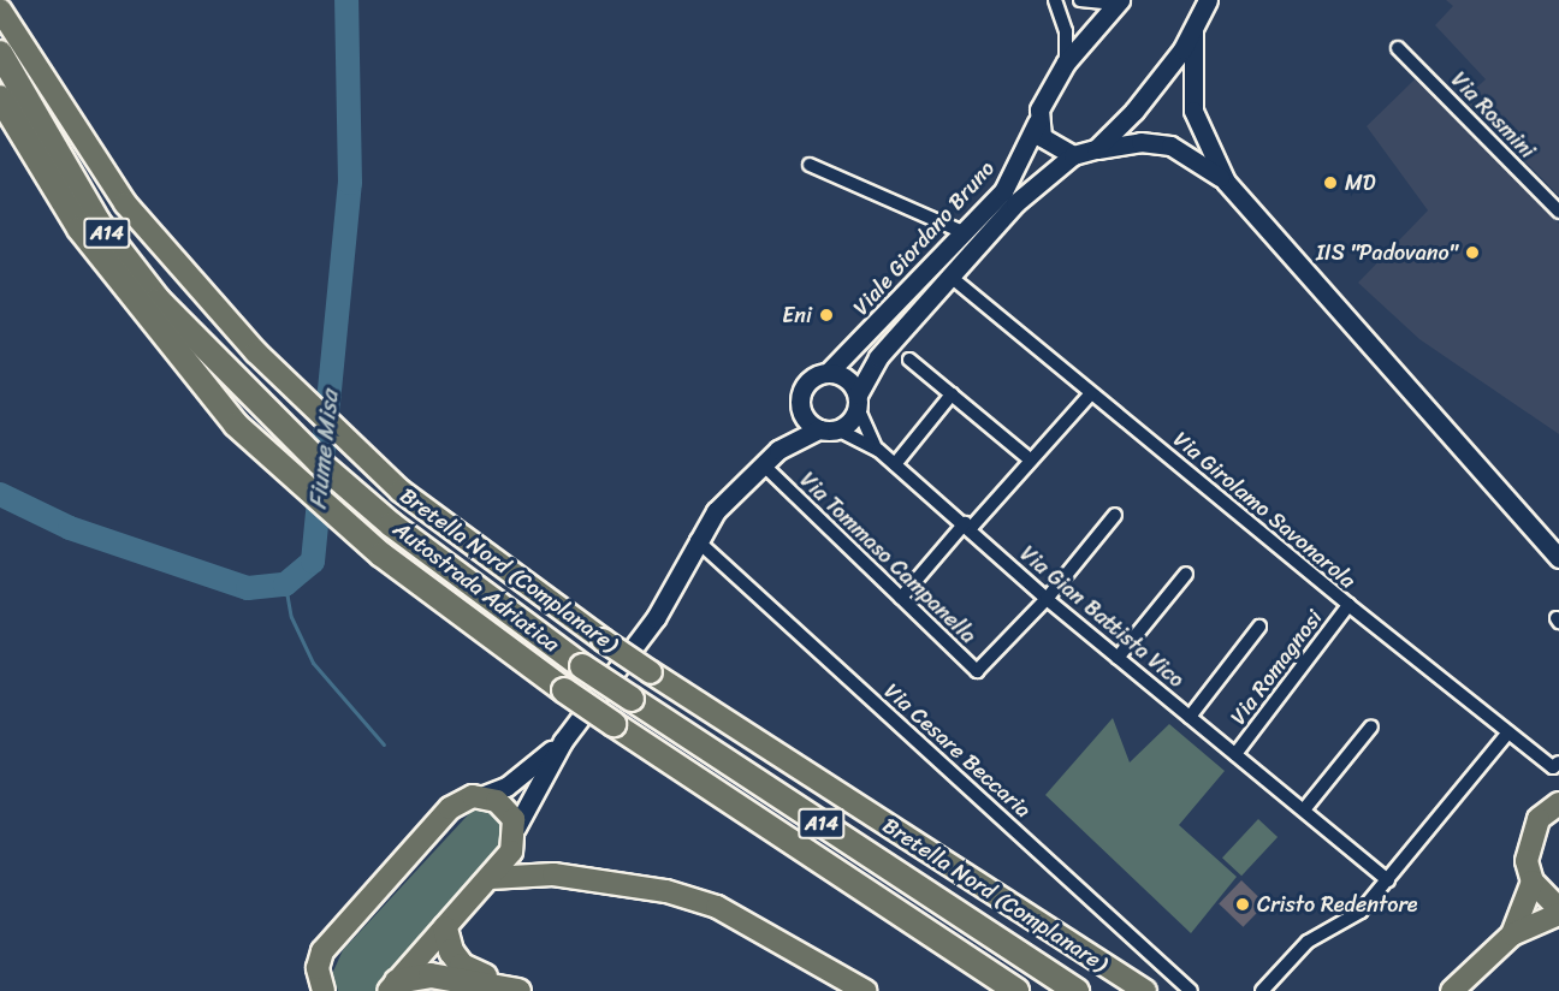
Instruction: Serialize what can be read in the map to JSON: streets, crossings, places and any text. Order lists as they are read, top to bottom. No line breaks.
{"streets":{"highway":["A14","Autostrada Adriatica"],"main road":["Viale Giordano Bruno","Bretella Nord (Complanare)"],"street":["Via Rosmini","Via Girolamo Savonarola","Via Tommaso Campanella","Via Gian Battista Vico","Via Romagnosi","Via Cesare Beccaria"]},"crossings":[["Viale Giordano Bruno","Via Girolamo Savonarola"],["Viale Giordano Bruno","Via Gian Battista Vico"],["Via Girolamo Savonarola","Via Romagnosi"],["Via Tommaso Campanella","Via Gian Battista Vico"],["Via Gian Battista Vico","Via Romagnosi"]],"water":["Fiume Misa"],"places":["MD","IIS \"Padovano\"","Eni","Cristo Redentore"]}
